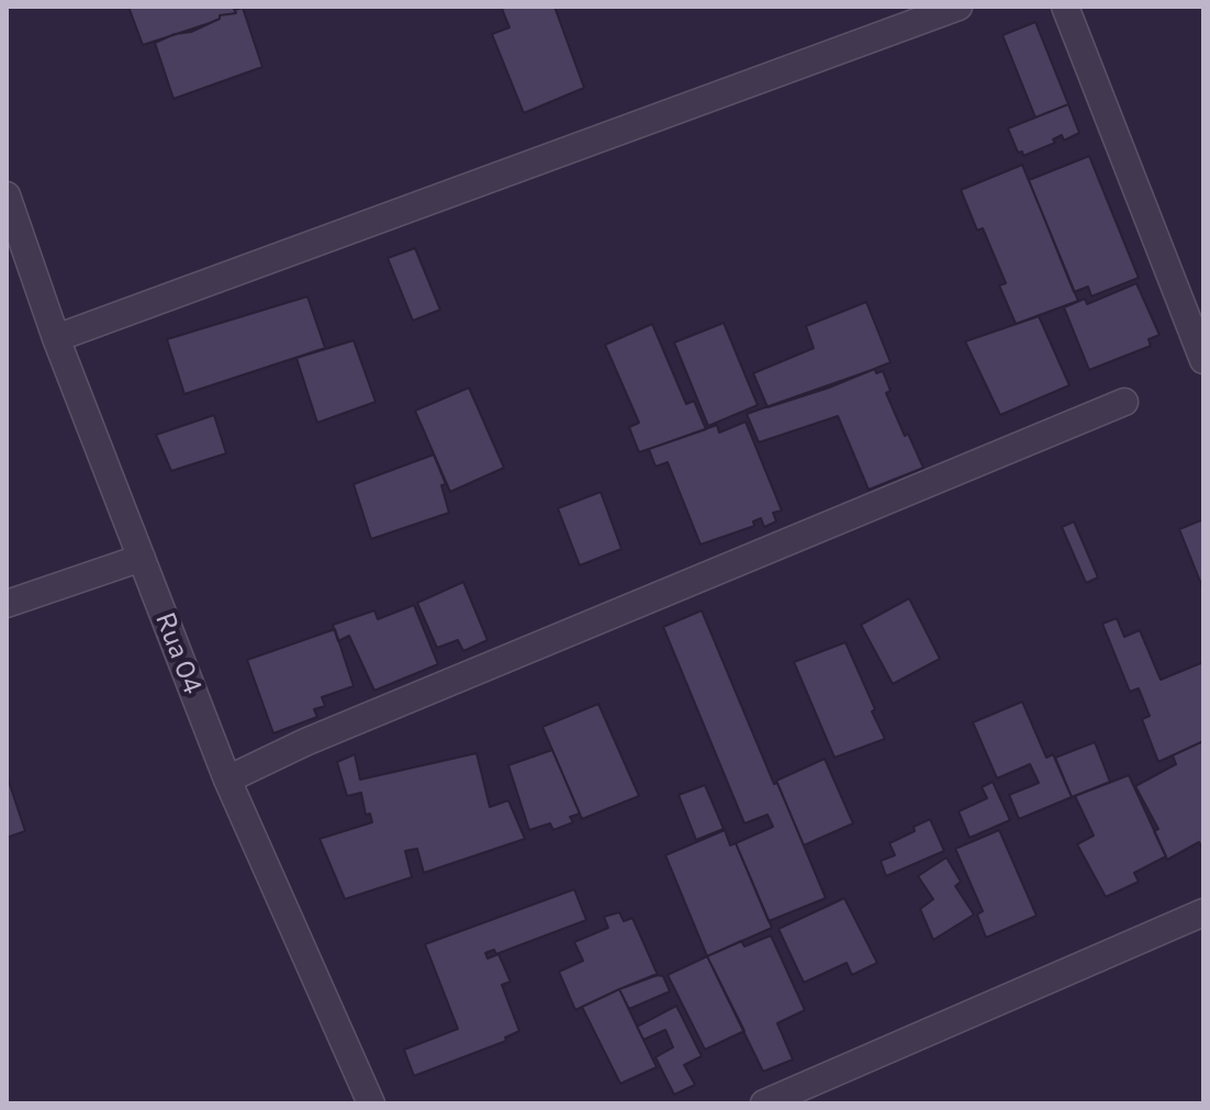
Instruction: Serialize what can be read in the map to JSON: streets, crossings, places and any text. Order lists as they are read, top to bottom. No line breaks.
{"streets":{"street":["Rua 04"]}}
